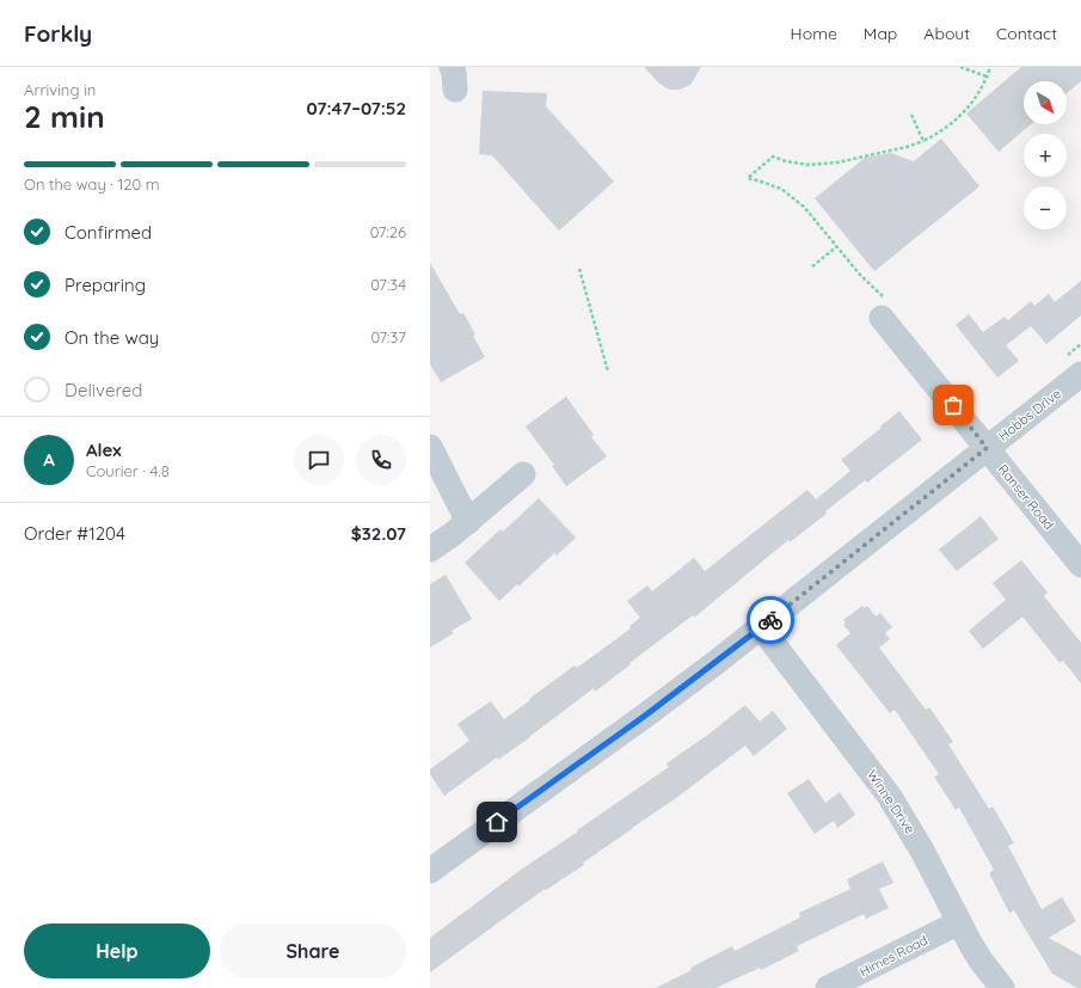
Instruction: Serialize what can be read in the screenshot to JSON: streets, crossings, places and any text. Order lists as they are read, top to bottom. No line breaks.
{"streets":{"street":["Hobbs Drive","Ranser Road","Winne Drive","Himes Road"]},"crossings":[["Hobbs Drive","Ranser Road"],["Hobbs Drive","Winne Drive"],["Winne Drive","Himes Road"]],"north":"bottom right","page":{"header":"Forkly","nav":["Home","Map","About","Contact"],"heading":["2 min","Arriving in","07:47–07:52"],"panel":["Alex","Courier · 4.8","Order #1204","$32.07"],"map_buttons":["+","−"],"bar":"On the way · 120 m","list":[["Confirmed","07:26"],["Preparing","07:34"],["On the way","07:37"],"Delivered"],"round":"A","buttons":["Help","Share"]}}
